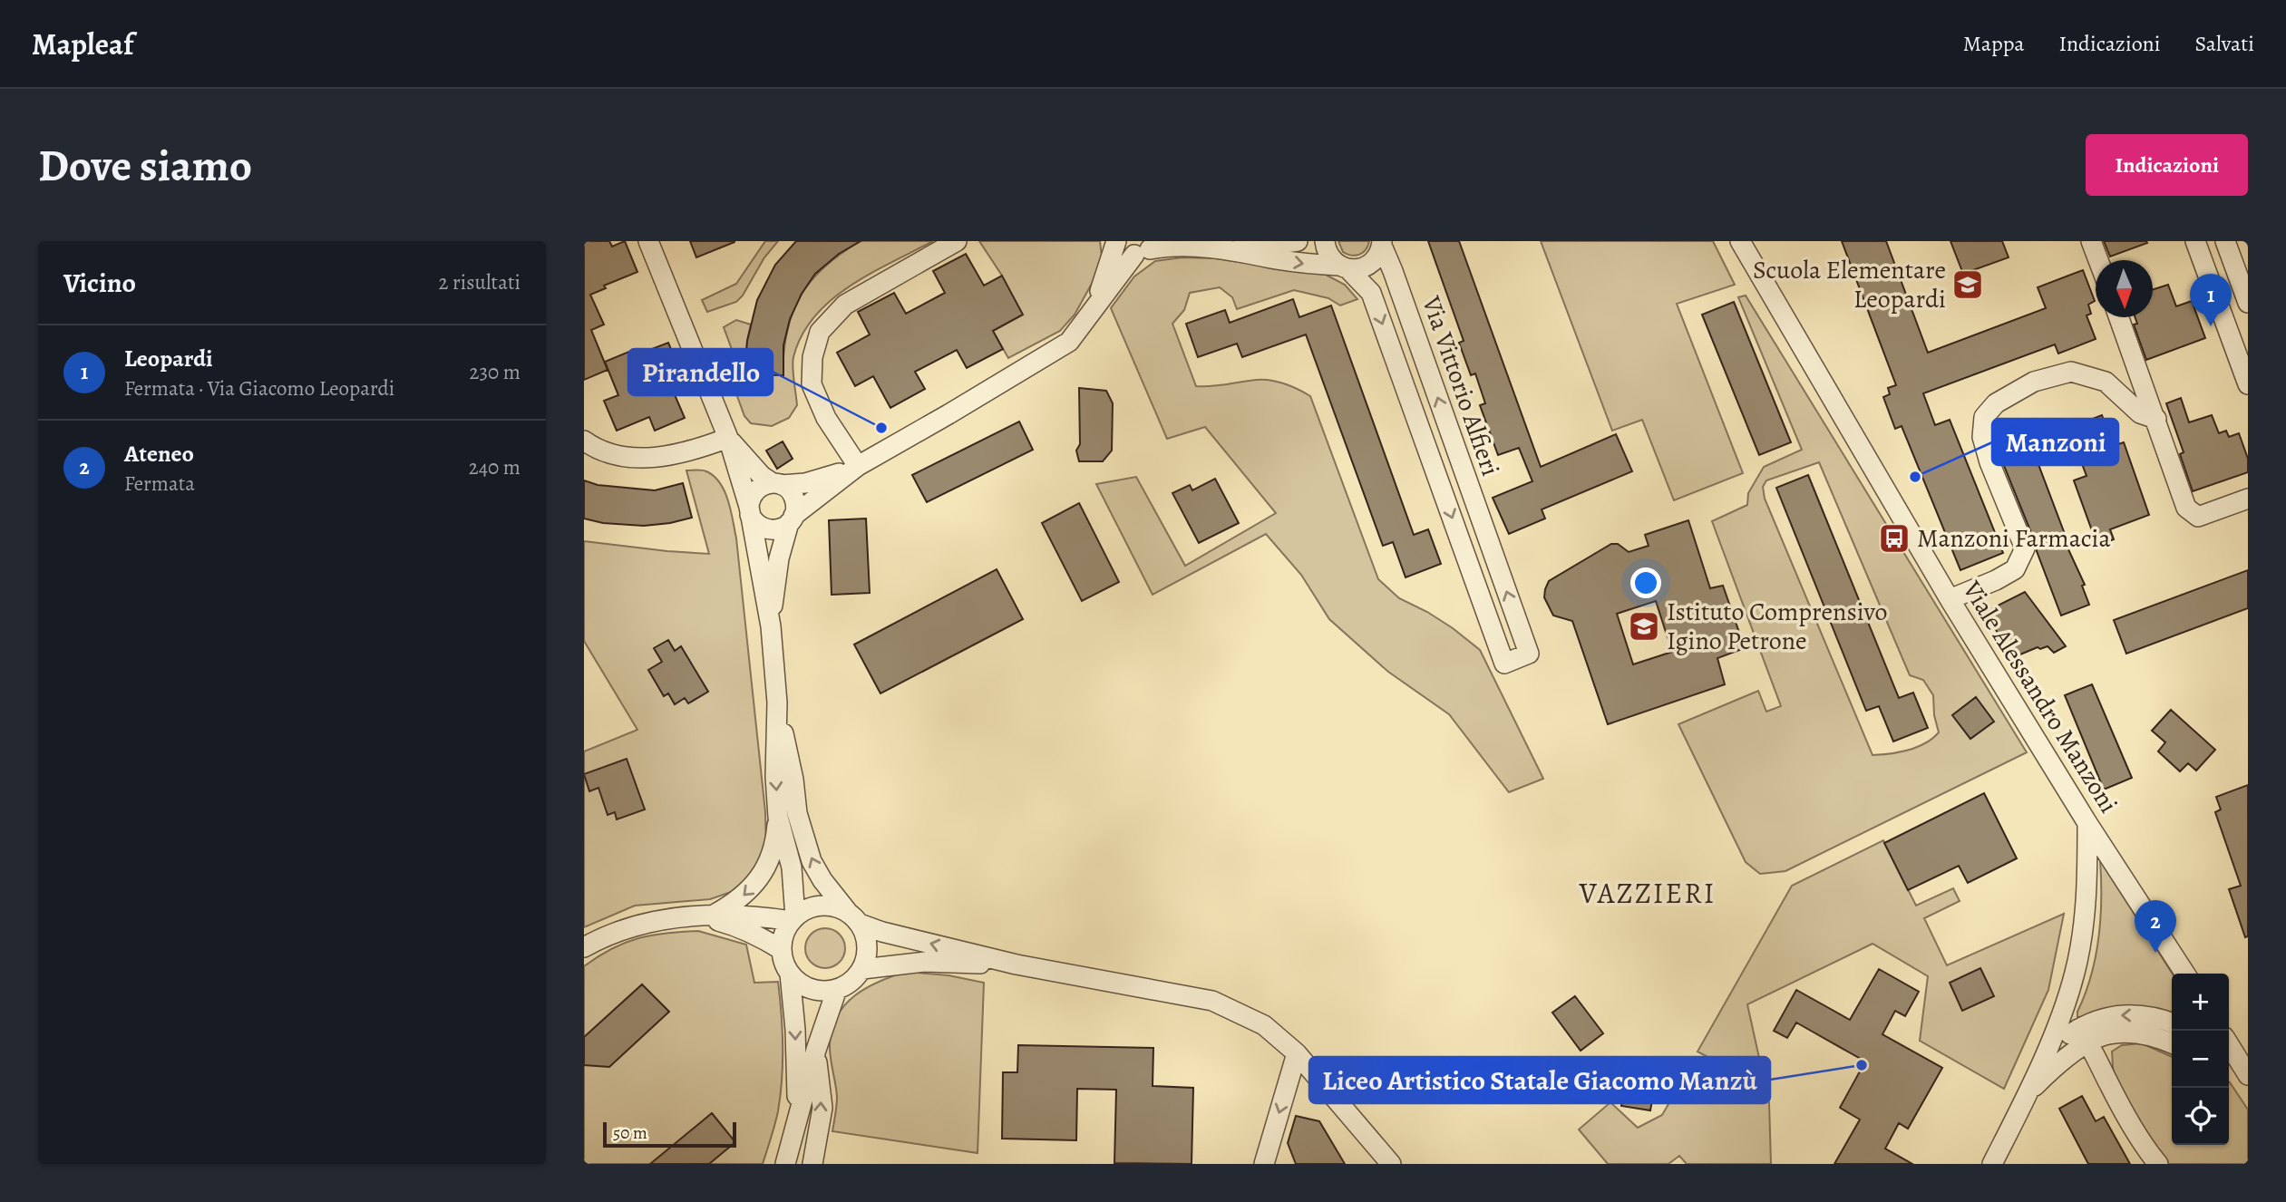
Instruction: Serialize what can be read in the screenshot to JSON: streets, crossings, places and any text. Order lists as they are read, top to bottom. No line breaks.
{"streets":{"street":["Via Vittorio Alfieri","Viale Alessandro Manzoni"]},"districts":["VAZZIERI"],"places":{"school or university":["Scuola Elementare Leopardi","Istituto Comprensivo Igino Petrone"],"other":["Pirandello","Manzoni","Liceo Artistico Statale Giacomo Manzù"],"bus stop":["Manzoni Farmacia"]},"scale_bar":"50 m","north":"bottom","page":{"header":"Mapleaf","nav":["Mappa","Indicazioni","Salvati"],"buttons":"Indicazioni","title":"Dove siamo","heading":["Vicino","2 risultati"],"pins":["1","2"],"list":[{"mark":"1","name":"Leopardi","note":"Fermata · Via Giacomo Leopardi","value":"230 m"},{"mark":"2","name":"Ateneo","note":"Fermata","value":"240 m"}],"map_buttons":["+","−"],"scale":"50 m"}}
